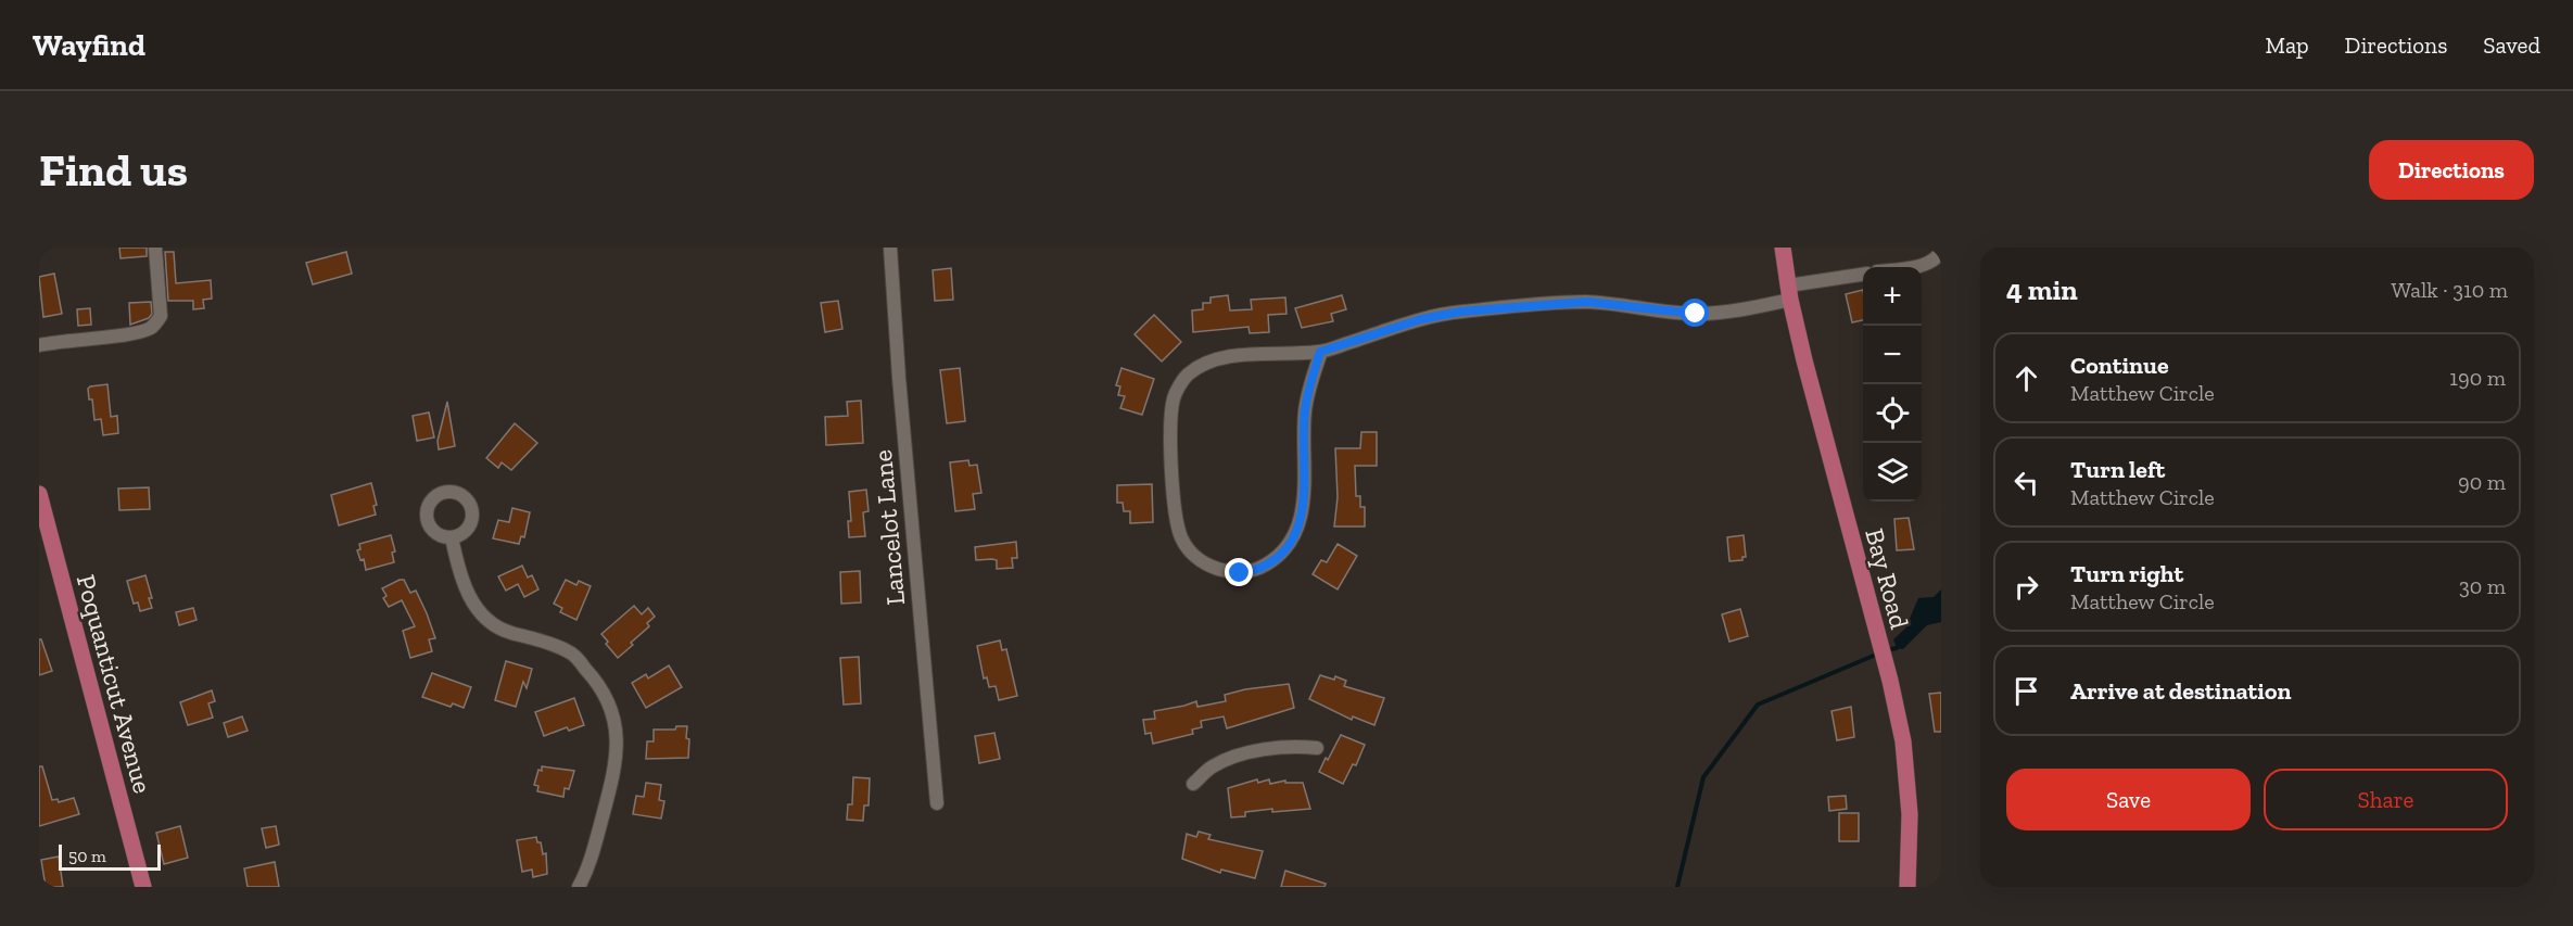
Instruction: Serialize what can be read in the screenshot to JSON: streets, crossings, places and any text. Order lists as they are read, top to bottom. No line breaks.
{"streets":{"main road":["Bay Road","Poquanticut Avenue"],"street":["Lancelot Lane"]},"scale_bar":"50 m","page":{"header":"Wayfind","nav":["Map","Directions","Saved"],"buttons":["Directions",["Save","Share"]],"title":"Find us","heading":["4 min","Walk · 310 m"],"map_buttons":["+","−"],"list":[["Continue","Matthew Circle","190 m"],["Turn left","Matthew Circle","90 m"],["Turn right","Matthew Circle","30 m"],"Arrive at destination"],"scale":"50 m"}}
